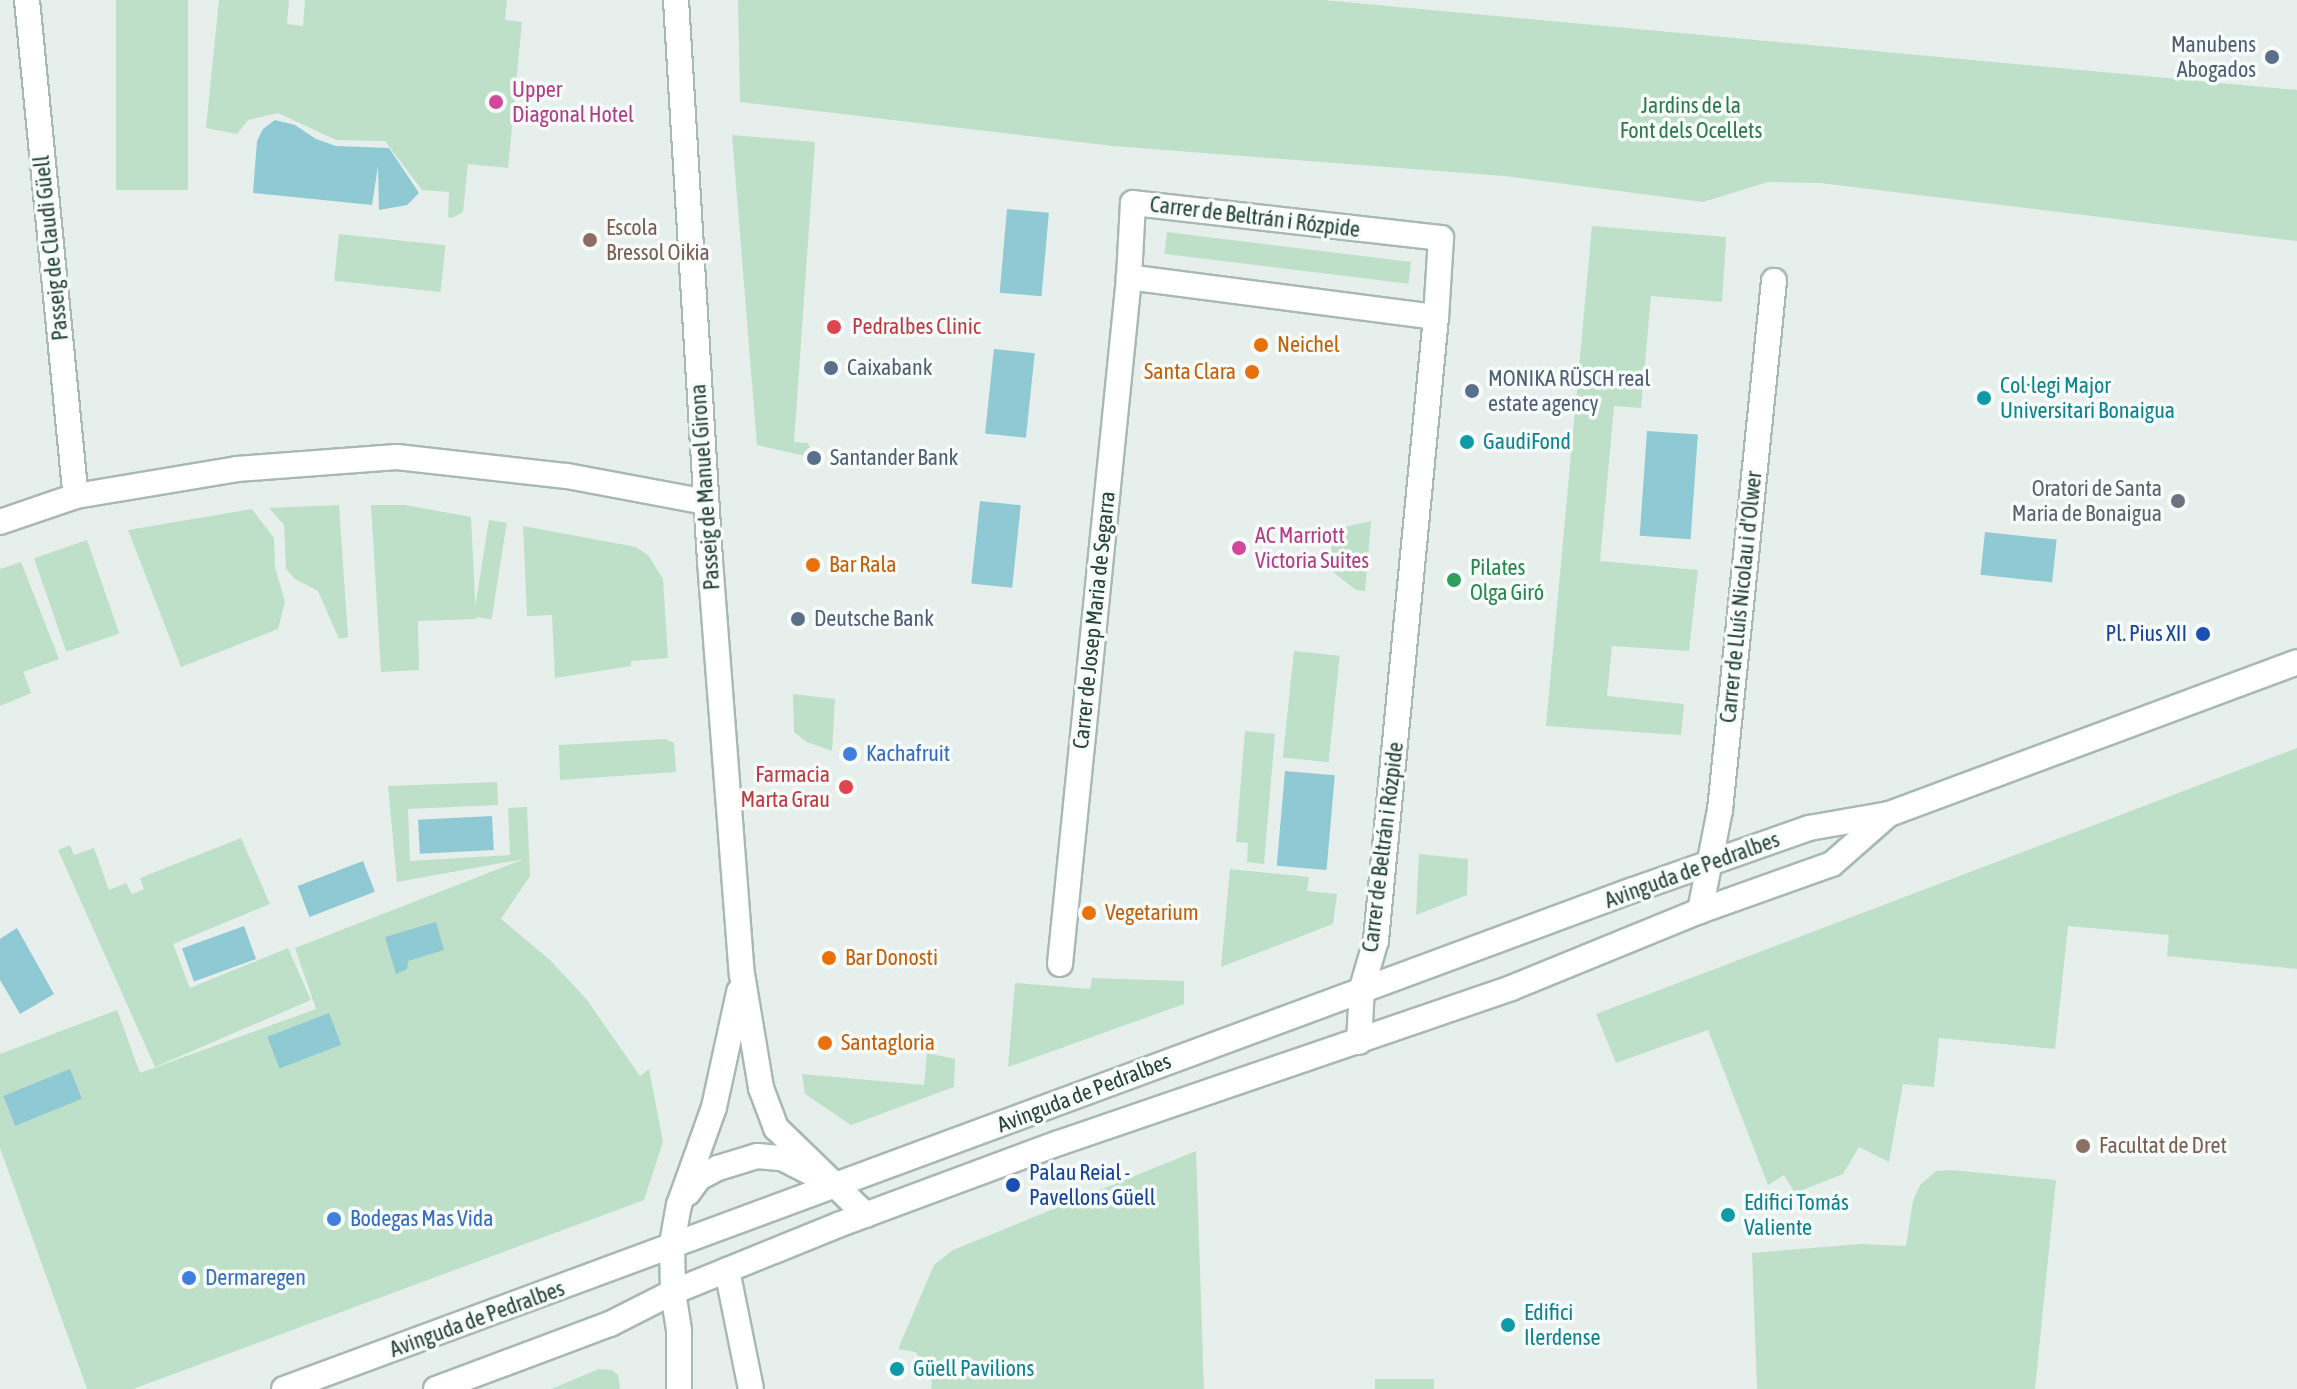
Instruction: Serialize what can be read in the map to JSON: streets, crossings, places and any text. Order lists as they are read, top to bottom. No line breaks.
{"streets":{"street":["Carrer de Beltrán i Rózpide","Passeig de Claudi Güell","Passeig de Manuel Girona","Carrer de Lluís Nicolau i d'Olwer","Carrer de Josep Maria de Segarra","Avinguda de Pedralbes"]},"crossings":[["Carrer de Beltrán i Rózpide","Carrer de Josep Maria de Segarra"],["Carrer de Beltrán i Rózpide","Avinguda de Pedralbes"],["Carrer de Lluís Nicolau i d'Olwer","Avinguda de Pedralbes"]],"parks":["Jardins de la Font dels Ocellets"],"places":["Manubens Abogados","Upper Diagonal Hotel","Escola Bressol Oikia","Pedralbes Clinic","Neichel","Caixabank","Santa Clara","MONIKA RÜSCH real estate agency","Col·legi Major Universitari Bonaigua","GaudiFond","Santander Bank","Oratori de Santa Maria de Bonaigua","AC Marriott Victoria Suites","Bar Rala","Pilates Olga Giró","Deutsche Bank","Pl. Pius XII","Kachafruit","Farmacia Marta Grau","Vegetarium","Bar Donosti","Santagloria","Facultat de Dret","Palau Reial - Pavellons Güell","Edifici Tomás Valiente","Bodegas Mas Vida","Dermaregen","Edifici Ilerdense","Güell Pavilions"]}
